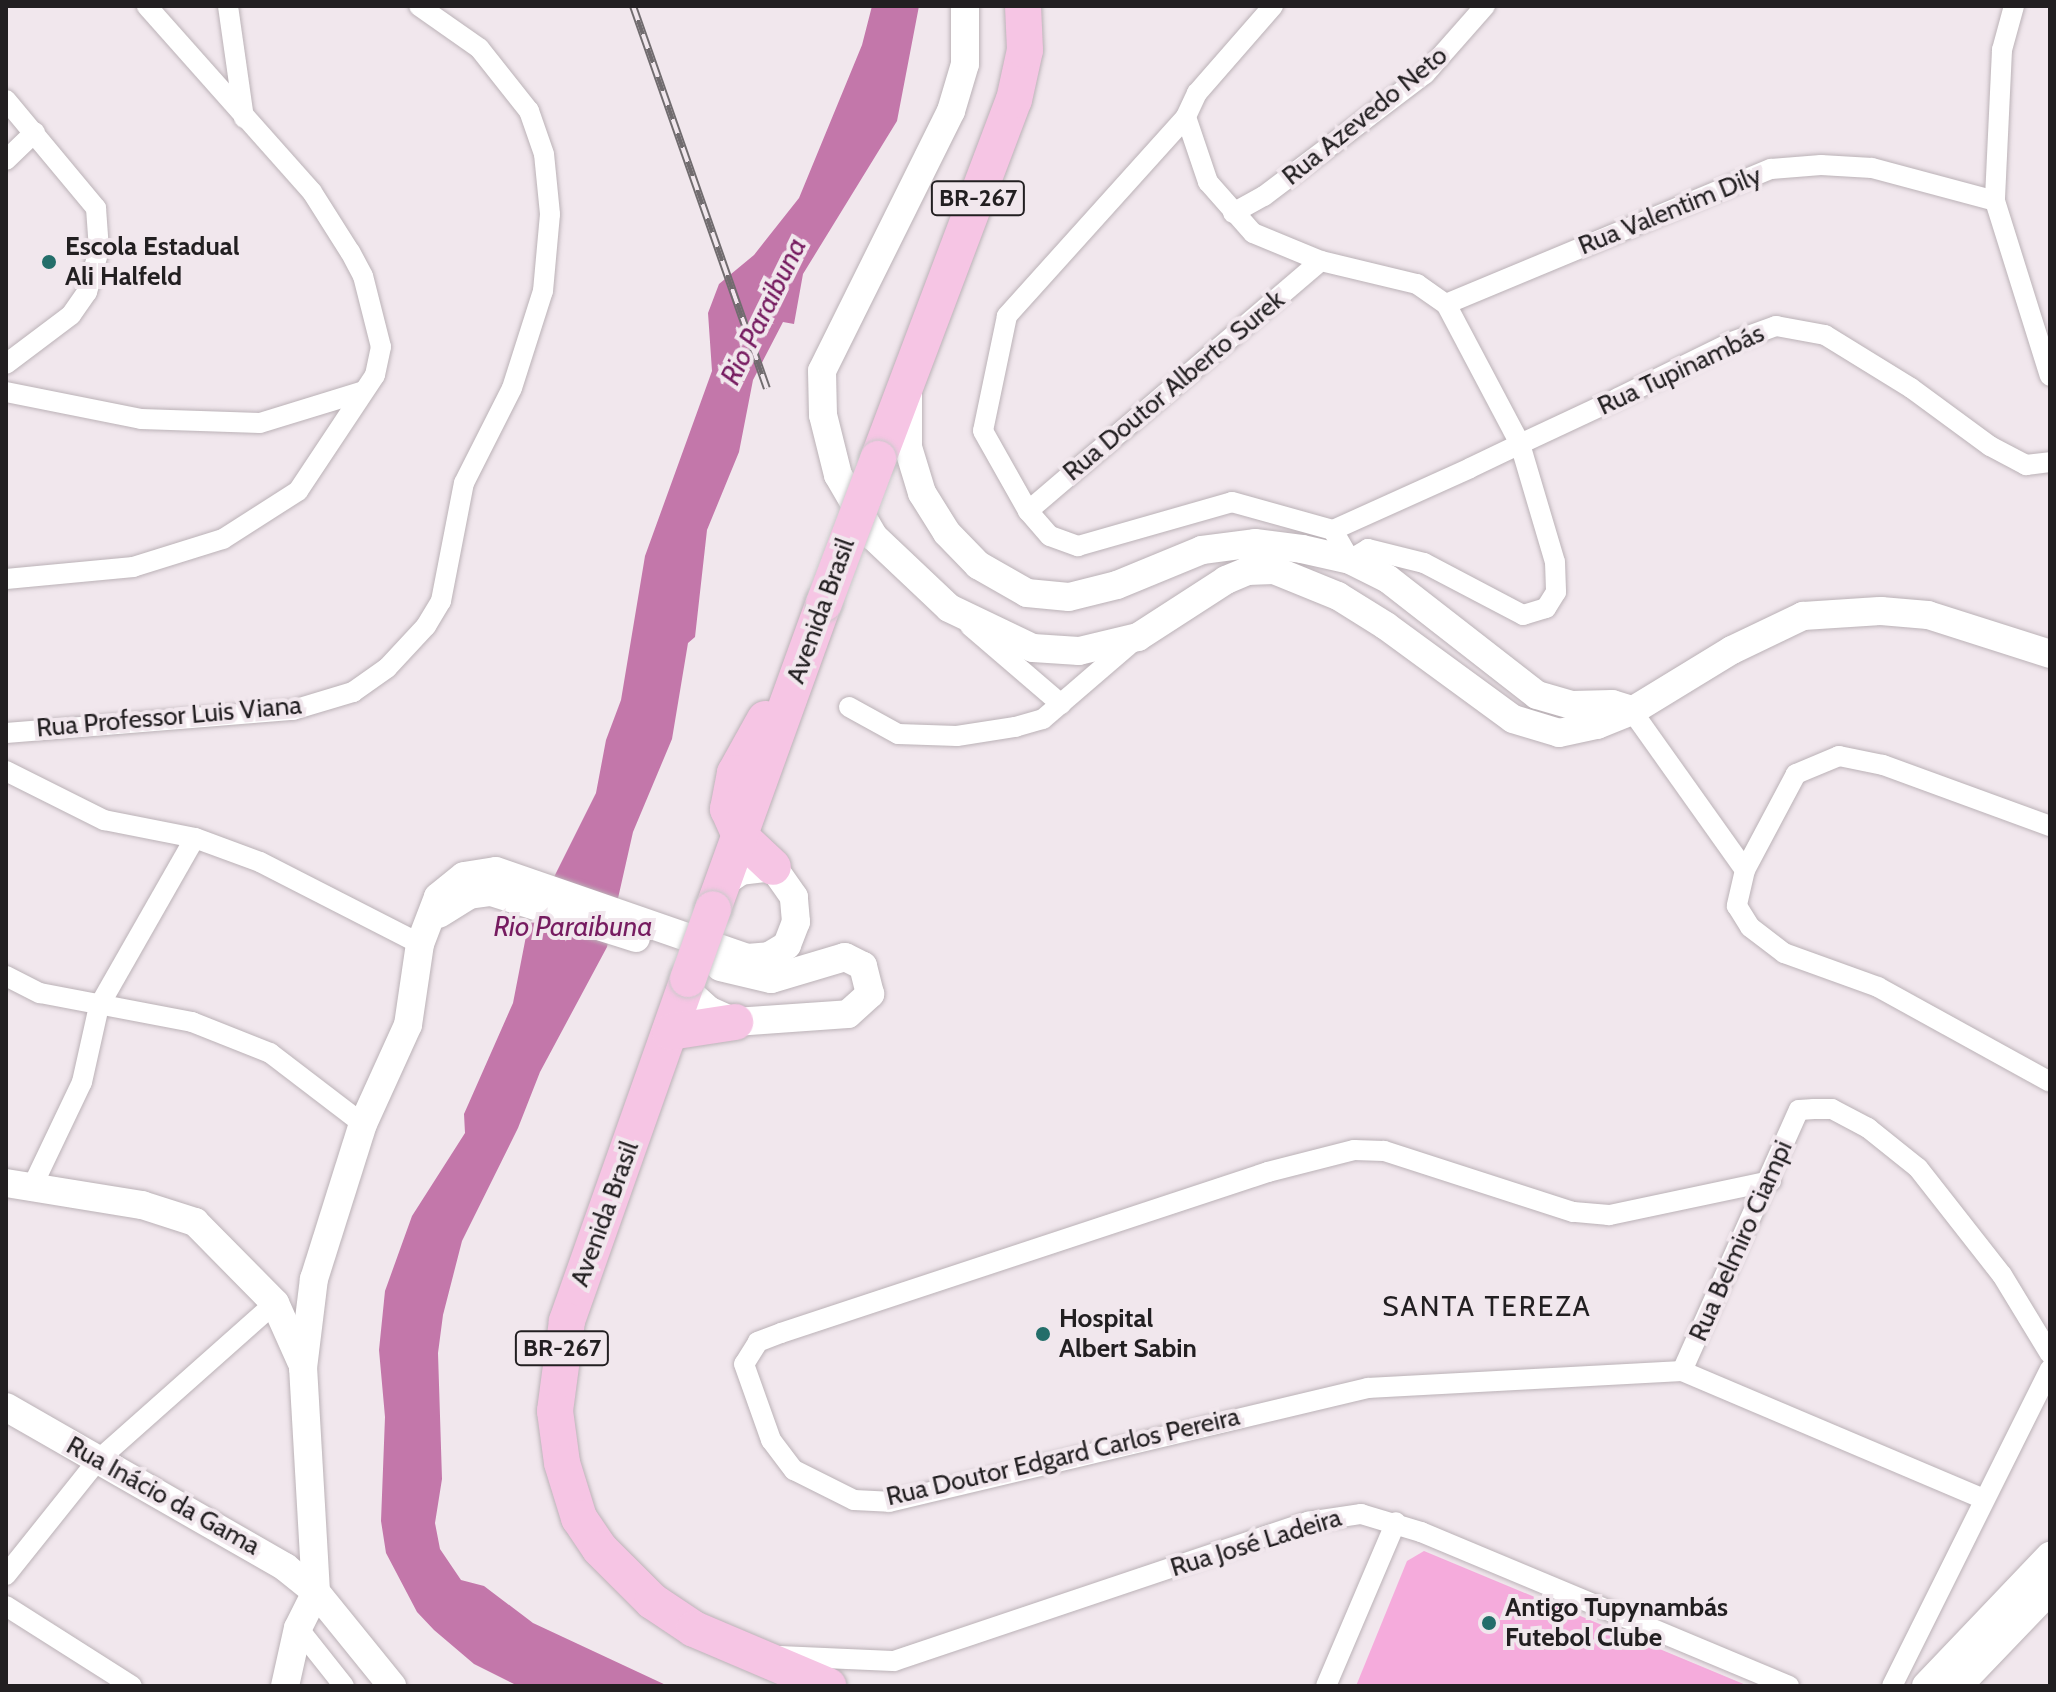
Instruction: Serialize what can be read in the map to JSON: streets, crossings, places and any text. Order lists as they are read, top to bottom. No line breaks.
{"streets":{"highway":["BR-267","Avenida Brasil"],"main road":["Rua Inácio da Gama"],"street":["Rua Azevedo Neto","Rua Valentim Dily","Rua Tupinambás","Rua Doutor Alberto Surek","Rua Professor Luis Viana","Rua Belmiro Ciampi","Rua Doutor Edgard Carlos Pereira","Rua José Ladeira"]},"crossings":[["BR-267","Avenida Brasil"],["Avenida Brasil","Rua José Ladeira"],["Rua Belmiro Ciampi","Rua Doutor Edgard Carlos Pereira"]],"districts":["SANTA TEREZA"],"water":["Rio Paraibuna"],"places":["Escola Estadual Ali Halfeld","Hospital Albert Sabin","Antigo Tupynambás Futebol Clube"]}
